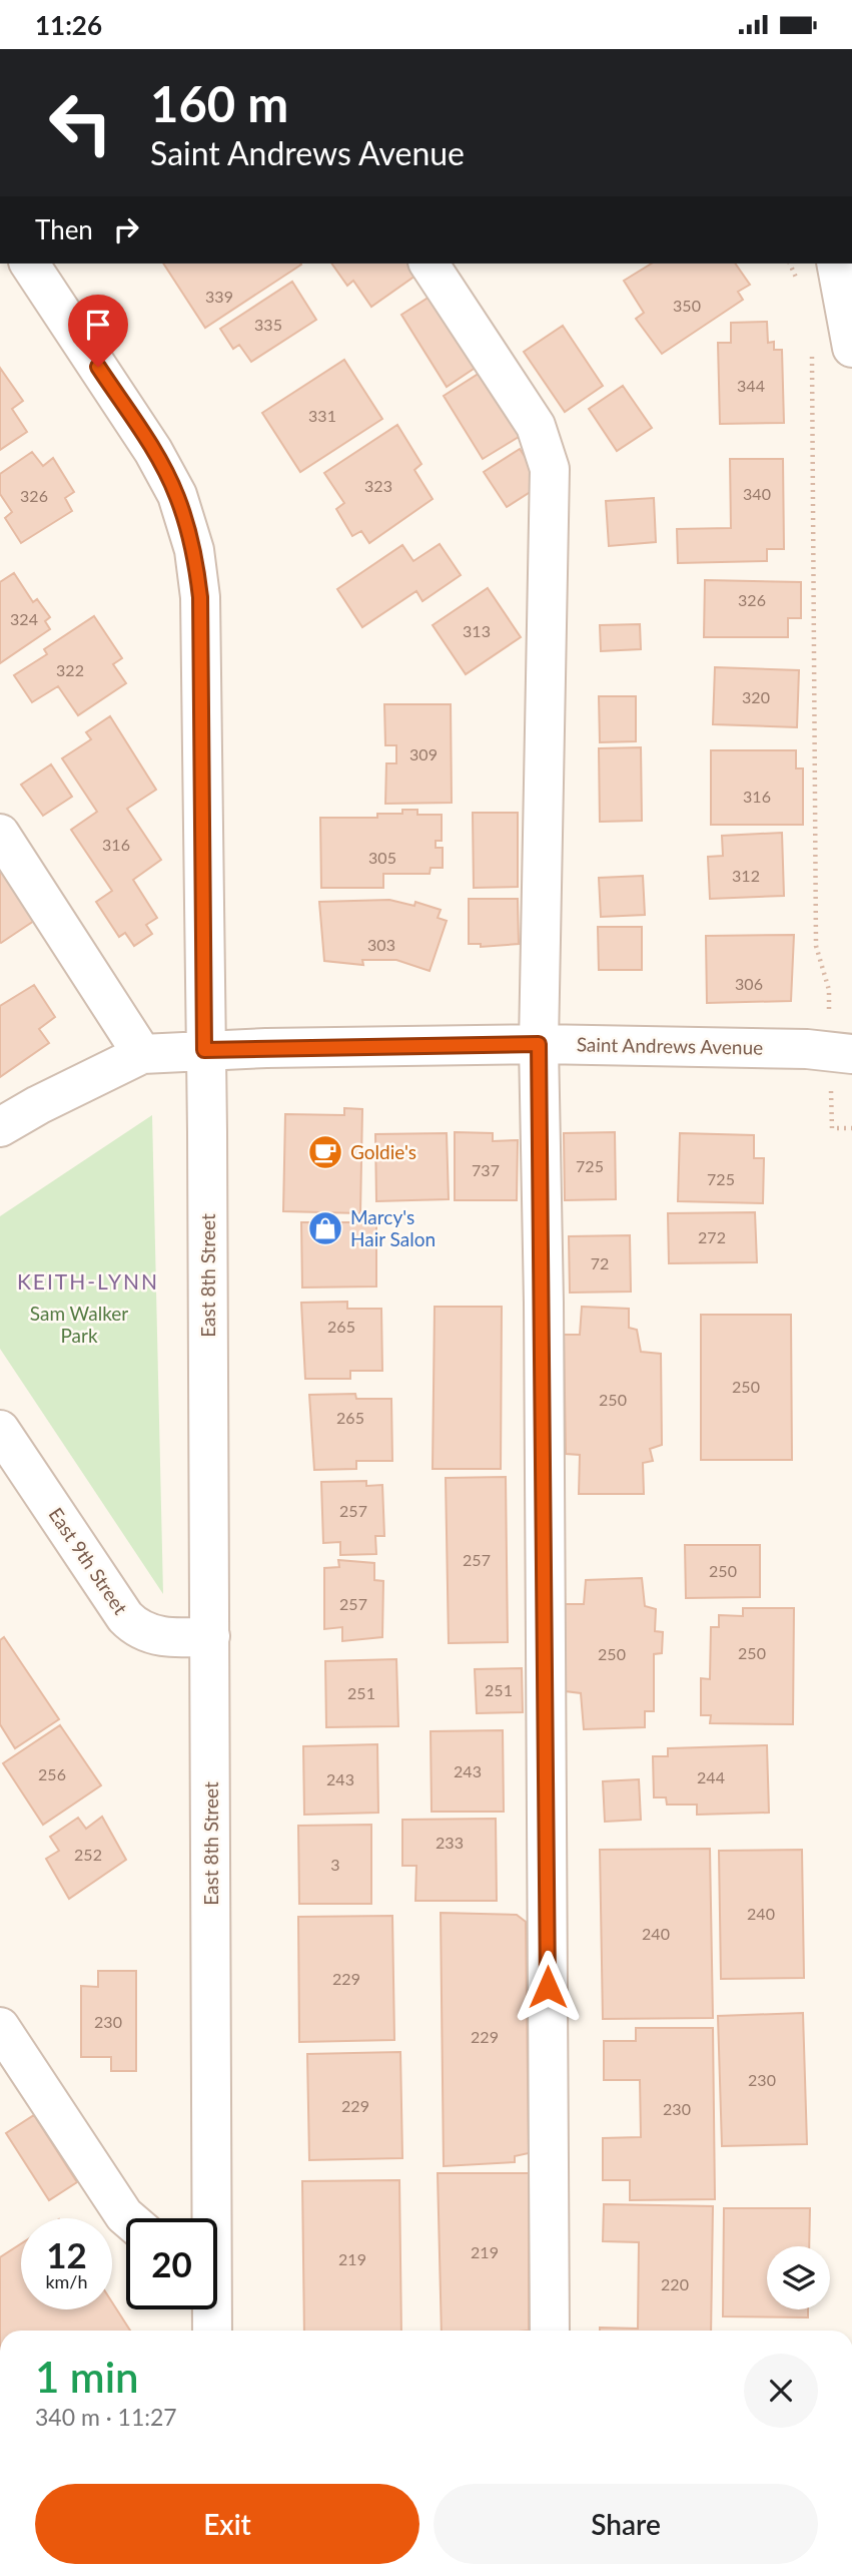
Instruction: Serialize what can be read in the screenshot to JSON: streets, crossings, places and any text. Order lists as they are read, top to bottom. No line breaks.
{"streets":{"street":["Saint Andrews Avenue","East 8th Street","East 9th Street"]},"crossings":[["Saint Andrews Avenue","East 8th Street"],["East 8th Street","East 9th Street"]],"districts":["KEITH-LYNN"],"parks":["Sam Walker Park"],"places":{"cafe":["Goldie's"],"shop":["Marcy's Hair Salon"]},"house_numbers":["339","350","335","344","331","323","340","326","326","324","313","322","320","309","316","316","305","312","303","306","725","737","725","272","72","265","250","250","265","257","257","250","257","250","250","251","251","243","256","244","243","233","252","3","240","240","229","230","229","230","229","230","219","219","220"],"page":{"status":"11:26","turn":["160 m","Saint Andrews Avenue"],"then":"Then","speed":"12 km/h","limit":"20","heading":["1 min","340 m · 11:27"],"buttons":["Exit","Share"]}}
